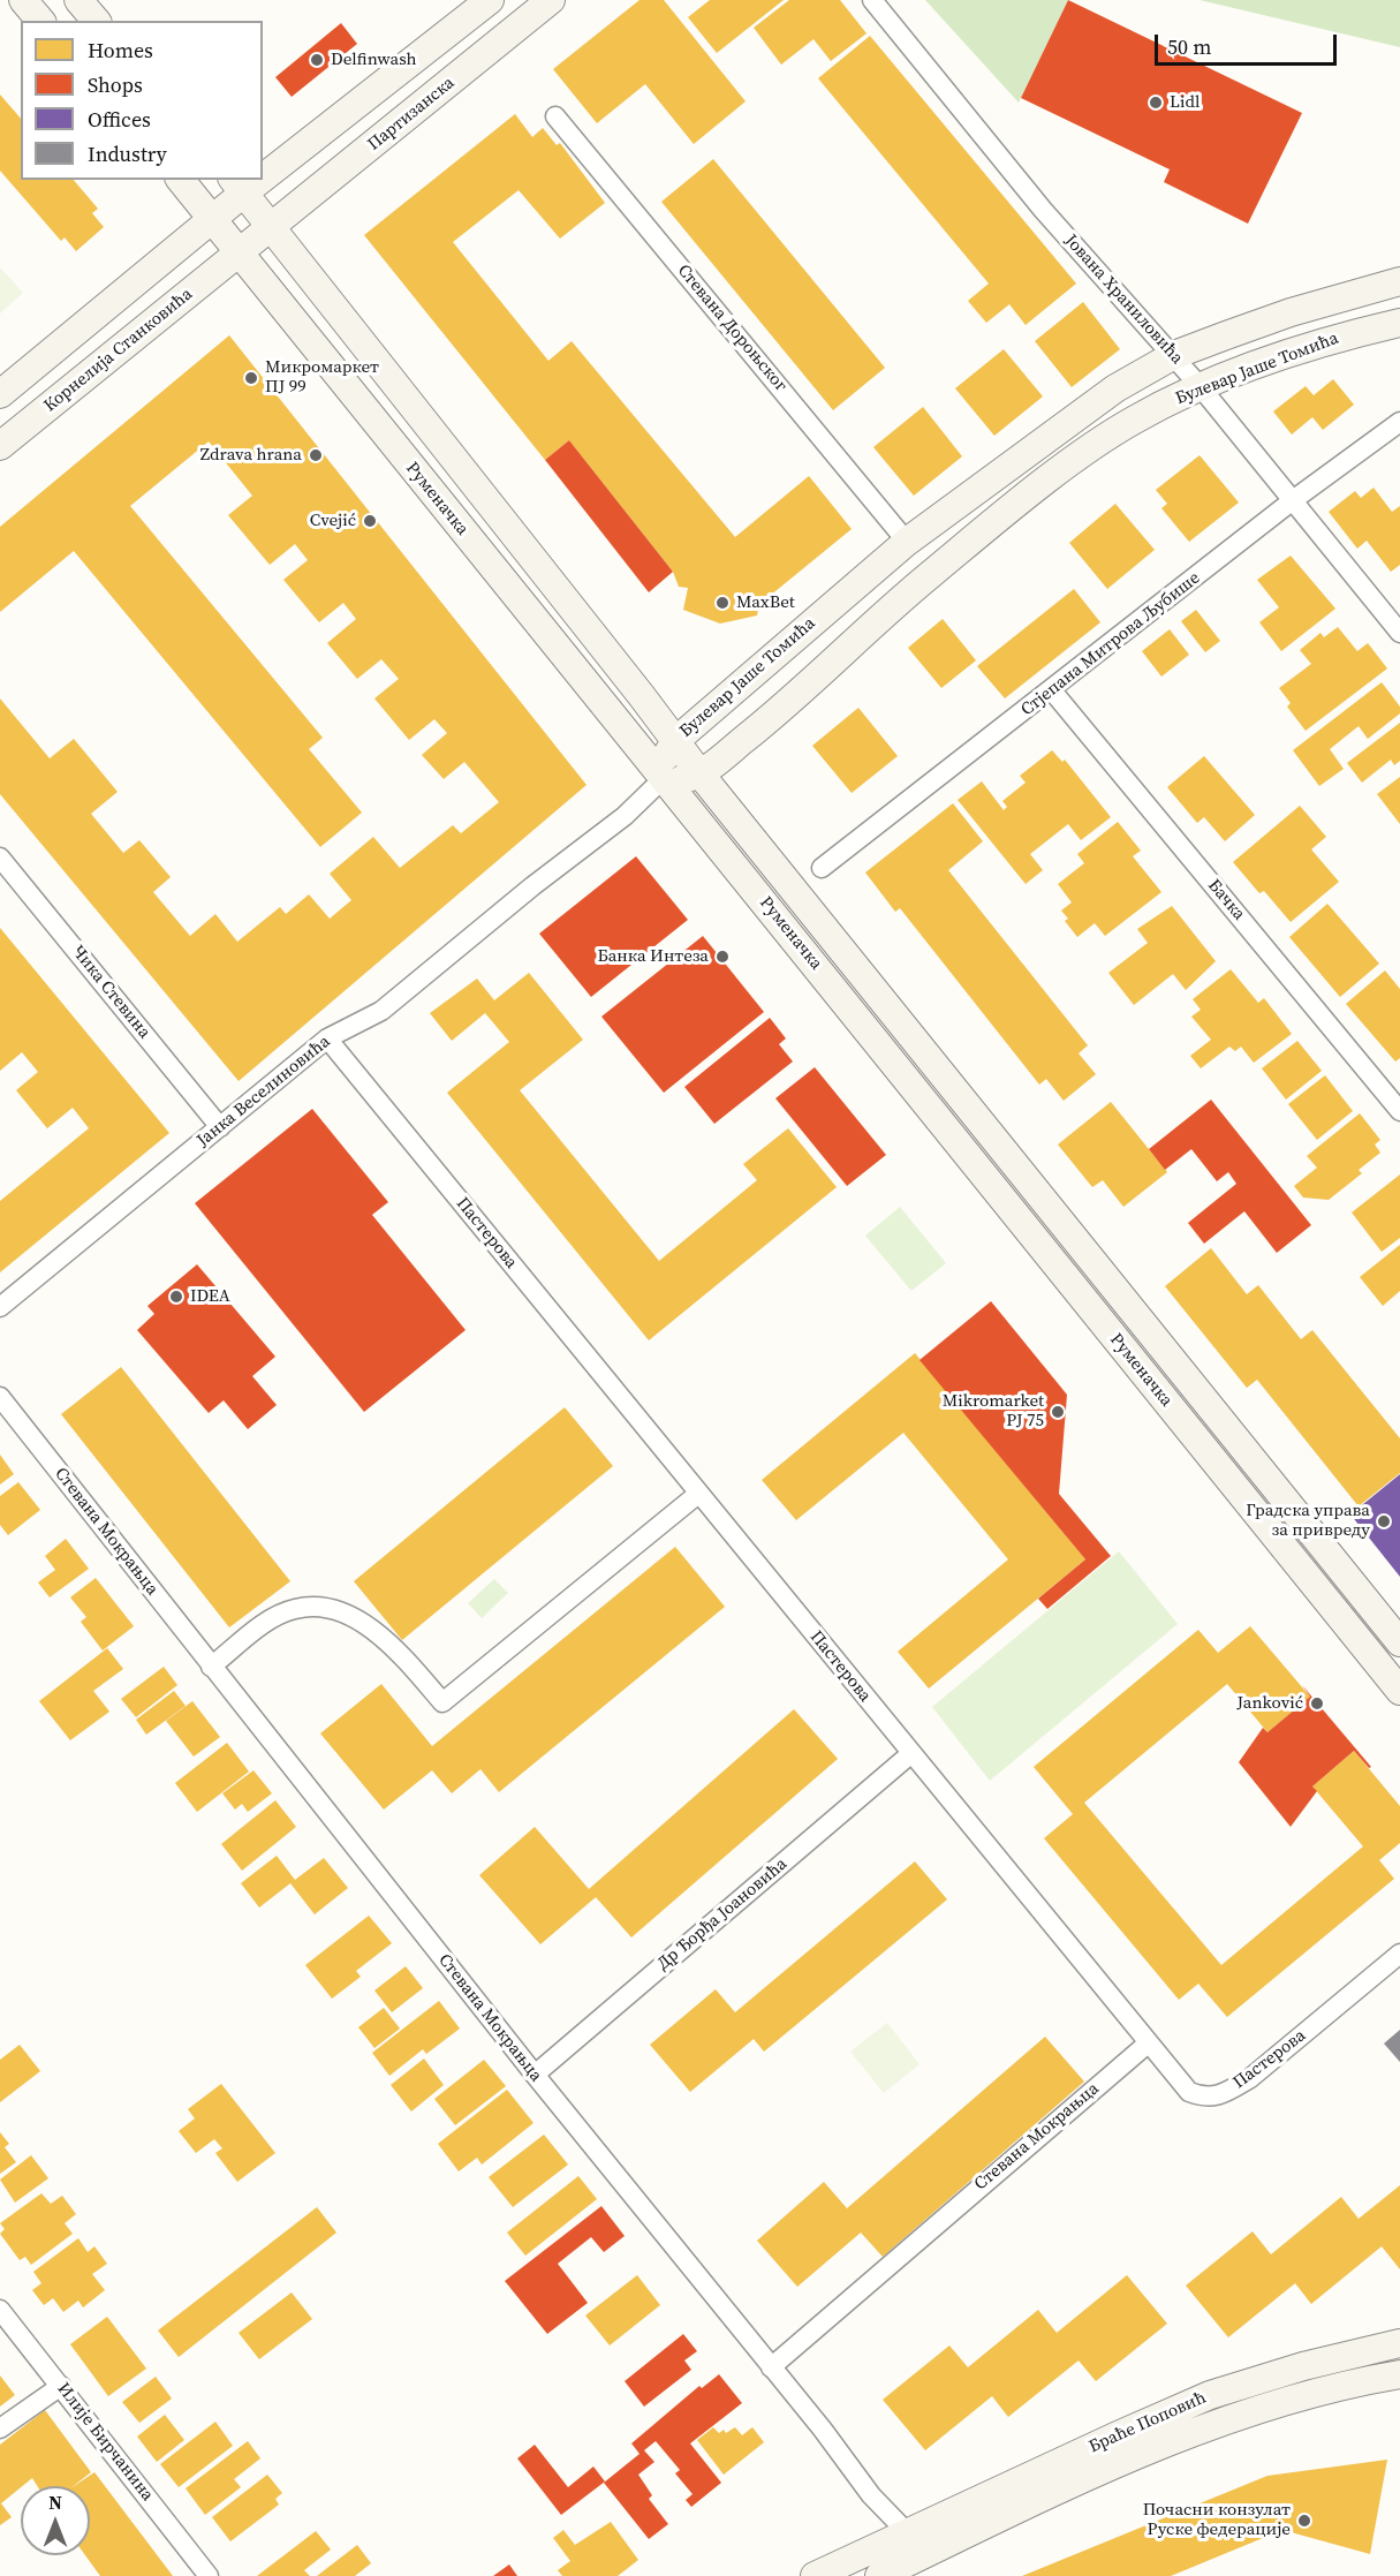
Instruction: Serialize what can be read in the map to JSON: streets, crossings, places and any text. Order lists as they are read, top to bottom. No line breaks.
{"streets":{"main road":["Партизанска","Корнелија Станковића","Булевар Јаше Томића","Руменачка","Браће Поповић"],"street":["Јована Храниловића","Стевана Дороњског","Стјепана Митрова Љубише","Бачка","Чика Стевина","Јанка Веселиновића","Пастерова","Стевана Мокрањца","Др Ђорђа Јоановића","Илије Бирчанина"]},"crossings":[["Партизанска","Корнелија Станковића"],["Партизанска","Руменачка"],["Јована Храниловића","Булевар Јаше Томића"],["Јована Храниловића","Стјепана Митрова Љубише"],["Стевана Дороњског","Булевар Јаше Томића"],["Корнелија Станковића","Руменачка"],["Булевар Јаше Томића","Руменачка"],["Булевар Јаше Томића","Јанка Веселиновића"],["Руменачка","Јанка Веселиновића"],["Стјепана Митрова Љубише","Бачка"],["Чика Стевина","Јанка Веселиновића"],["Јанка Веселиновића","Пастерова"],["Пастерова","Стевана Мокрањца"],["Пастерова","Др Ђорђа Јоановића"],["Стевана Мокрањца","Др Ђорђа Јоановића"],["Стевана Мокрањца","Браће Поповић"]],"places":["Delfinwash","Lidl","Микромаркет ПЈ 99","Zdrava hrana","Cvejić","MaxBet","Банка Интеза","IDEA","Mikromarket PJ 75","Градска управа за привреду","Janković","Почасни конзулат Руске федерације"],"legend":["Homes","Shops","Offices","Industry"],"scale_bar":"50 m","north":"top"}
